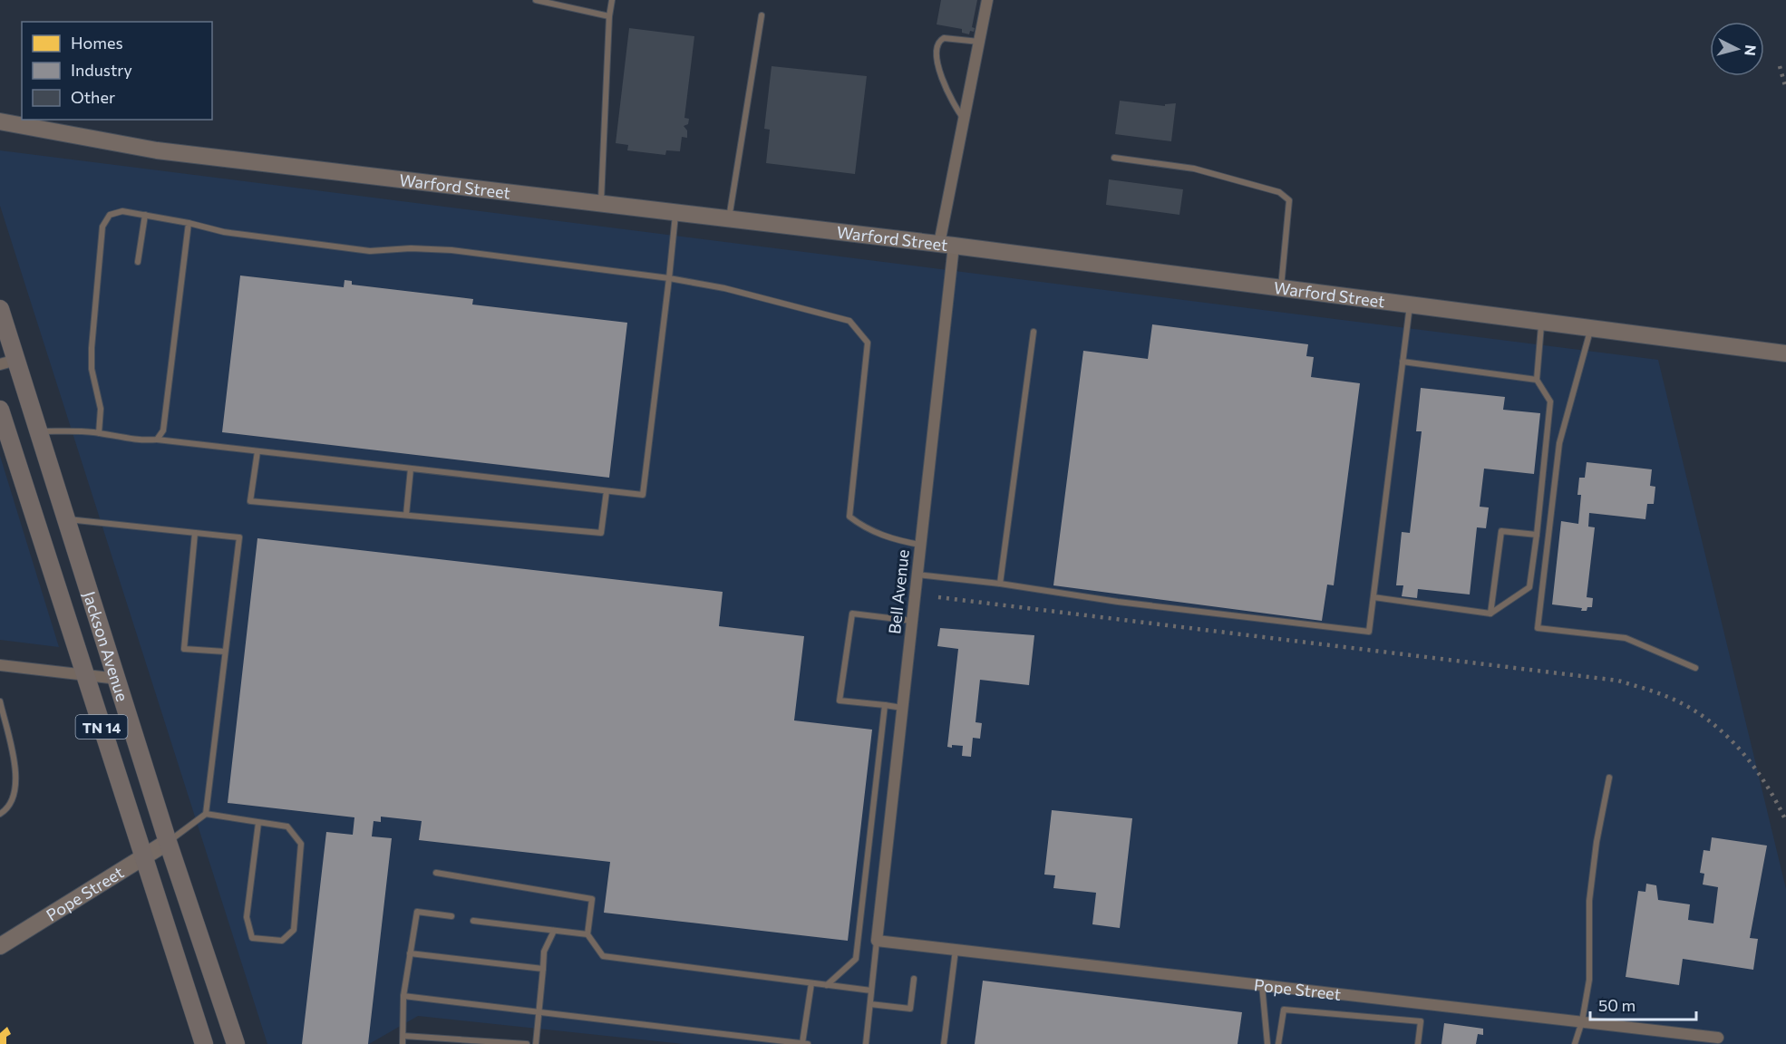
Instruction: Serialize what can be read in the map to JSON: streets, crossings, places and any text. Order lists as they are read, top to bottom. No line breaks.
{"streets":{"main road":["Warford Street","Jackson Avenue","TN 14","Pope Street"],"street":["Bell Avenue"]},"crossings":[["Warford Street","Bell Avenue"],["Bell Avenue","Pope Street"],["Jackson Avenue","Pope Street"]],"legend":["Homes","Industry","Other"],"scale_bar":"50 m","north":"right"}
